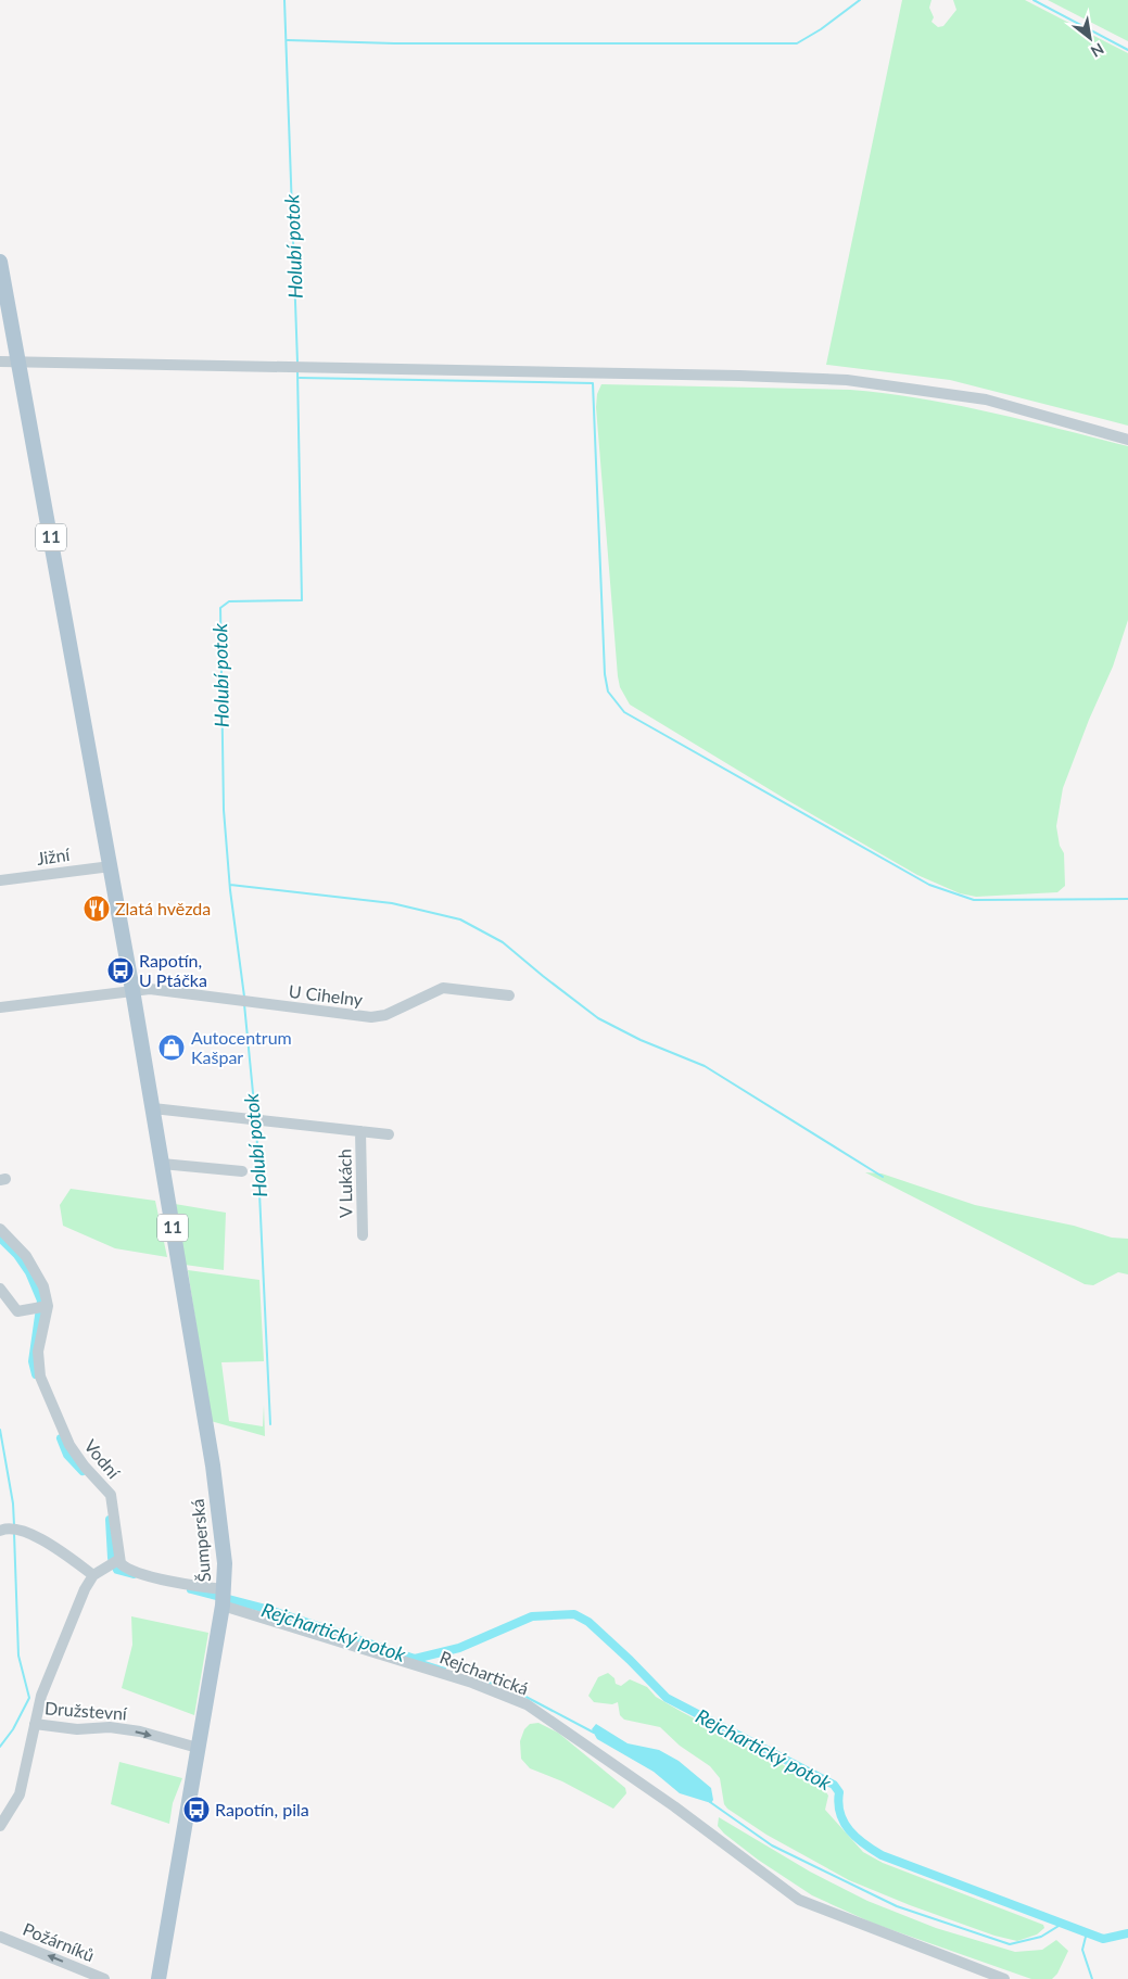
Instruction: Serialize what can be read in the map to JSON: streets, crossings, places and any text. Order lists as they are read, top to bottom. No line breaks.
{"streets":{"main road":["11","Šumperská"],"street":["Jižní","U Cihelny","V Lukách","Vodní","Rejchartická","Družstevní","Požárníků"]},"crossings":[["11","Jižní"],["11","Šumperská"],["Jižní","Šumperská"],["U Cihelny","Šumperská"],["V Lukách","Šumperská"],["Šumperská","Rejchartická"],["Šumperská","Družstevní"]],"one_way":["Družstevní","Požárníků"],"water":["Holubí potok","Rejchartický potok"],"places":{"restaurant":["Zlatá hvězda"],"bus stop":["Rapotín, U Ptáčka","Rapotín, pila"],"shop":["Autocentrum Kašpar"]},"north":"bottom right"}
